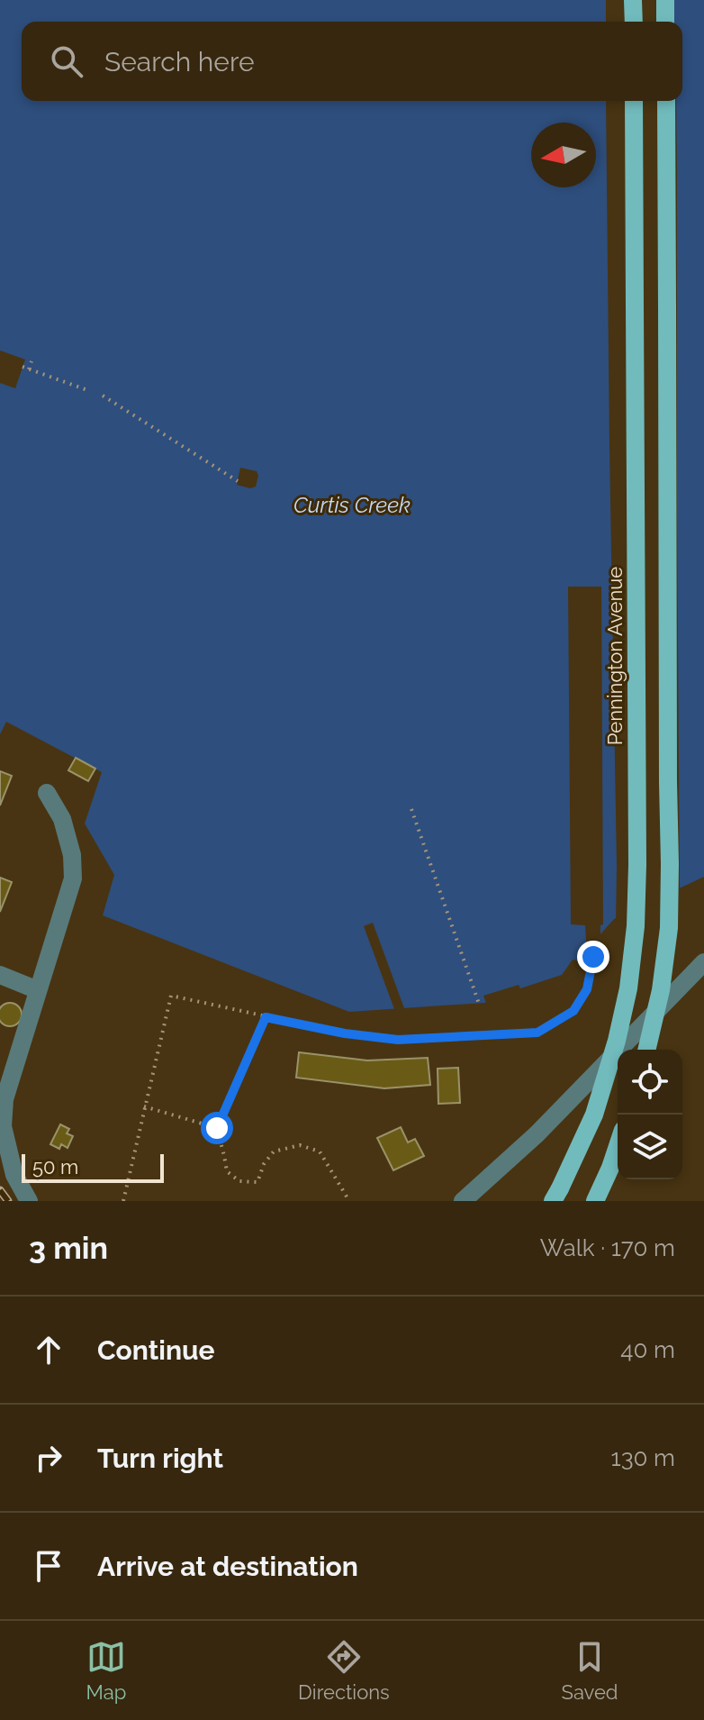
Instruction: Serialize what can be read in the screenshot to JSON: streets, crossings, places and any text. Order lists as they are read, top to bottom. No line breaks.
{"streets":{"main road":["Pennington Avenue"]},"water":["Curtis Creek"],"scale_bar":"50 m","north":"left","page":{"search":"Search here","scale":"50 m","heading":["3 min","Walk · 170 m"],"list":[["Continue","40 m"],["Turn right","130 m"],"Arrive at destination"],"nav":["Map","Directions","Saved"]}}
